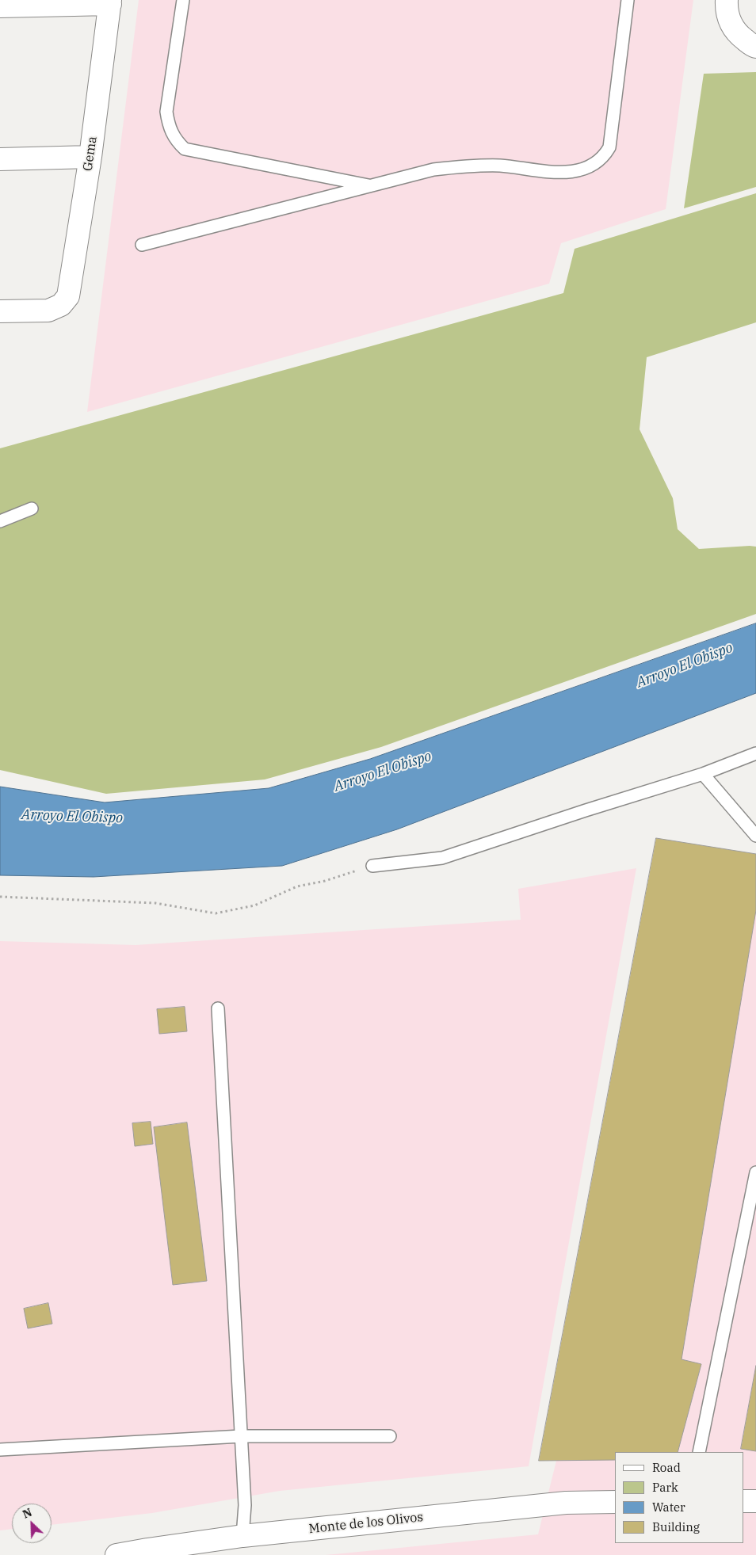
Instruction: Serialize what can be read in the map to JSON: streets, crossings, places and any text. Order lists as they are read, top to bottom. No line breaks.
{"streets":{"street":["Gema","Monte de los Olivos"]},"water":["Arroyo El Obispo"],"legend":["Road","Park","Water","Building"],"north":"top left"}
